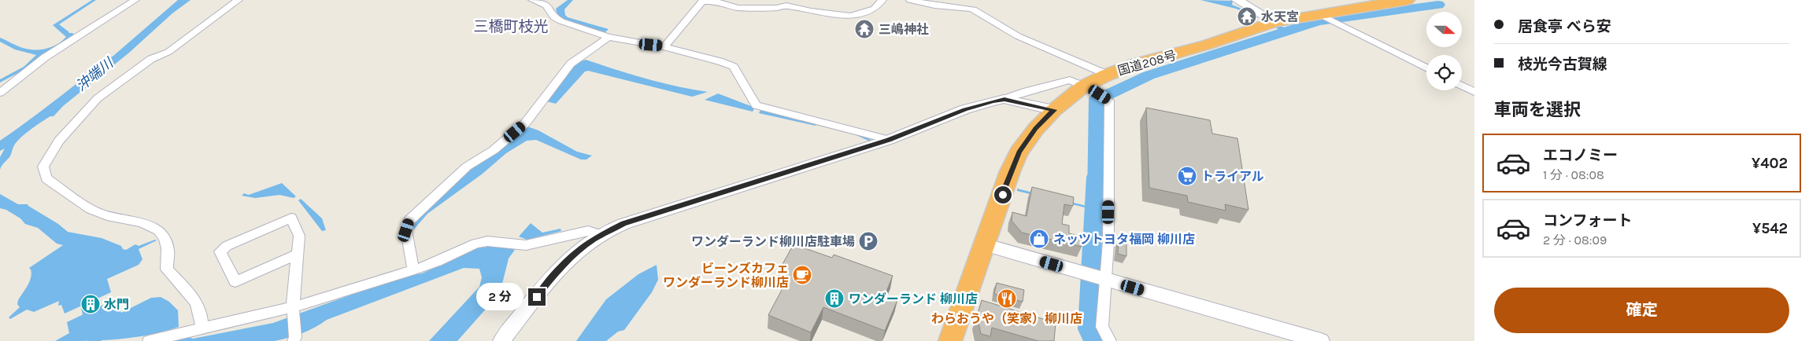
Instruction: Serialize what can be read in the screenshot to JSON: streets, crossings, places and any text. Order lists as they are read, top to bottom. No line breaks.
{"streets":{"highway":["国道208号"]},"districts":["三橋町枝光"],"water":["沖端川"],"places":{"temple":["水天宮","三嶋神社"],"supermarket":["トライアル"],"shop":["ネッツトヨタ福岡 柳川店"],"parking":["ワンダーランド柳川店駐車場"],"cafe":["ビーンズカフェ ワンダーランド柳川店"],"building":["ワンダーランド 柳川店","水門"],"restaurant":["わらおうや（笑家）柳川店"]},"north":"right","page":{"banner":["居食亭 べら安","枝光今古賀線"],"heading":"車両を選択","list":[{"name":"エコノミー","note":"1 分 · 08:08","value":"¥402"},{"name":"コンフォート","note":"2 分 · 08:09","value":"¥542"}],"buttons":"確定","bubble":"2 分"}}
